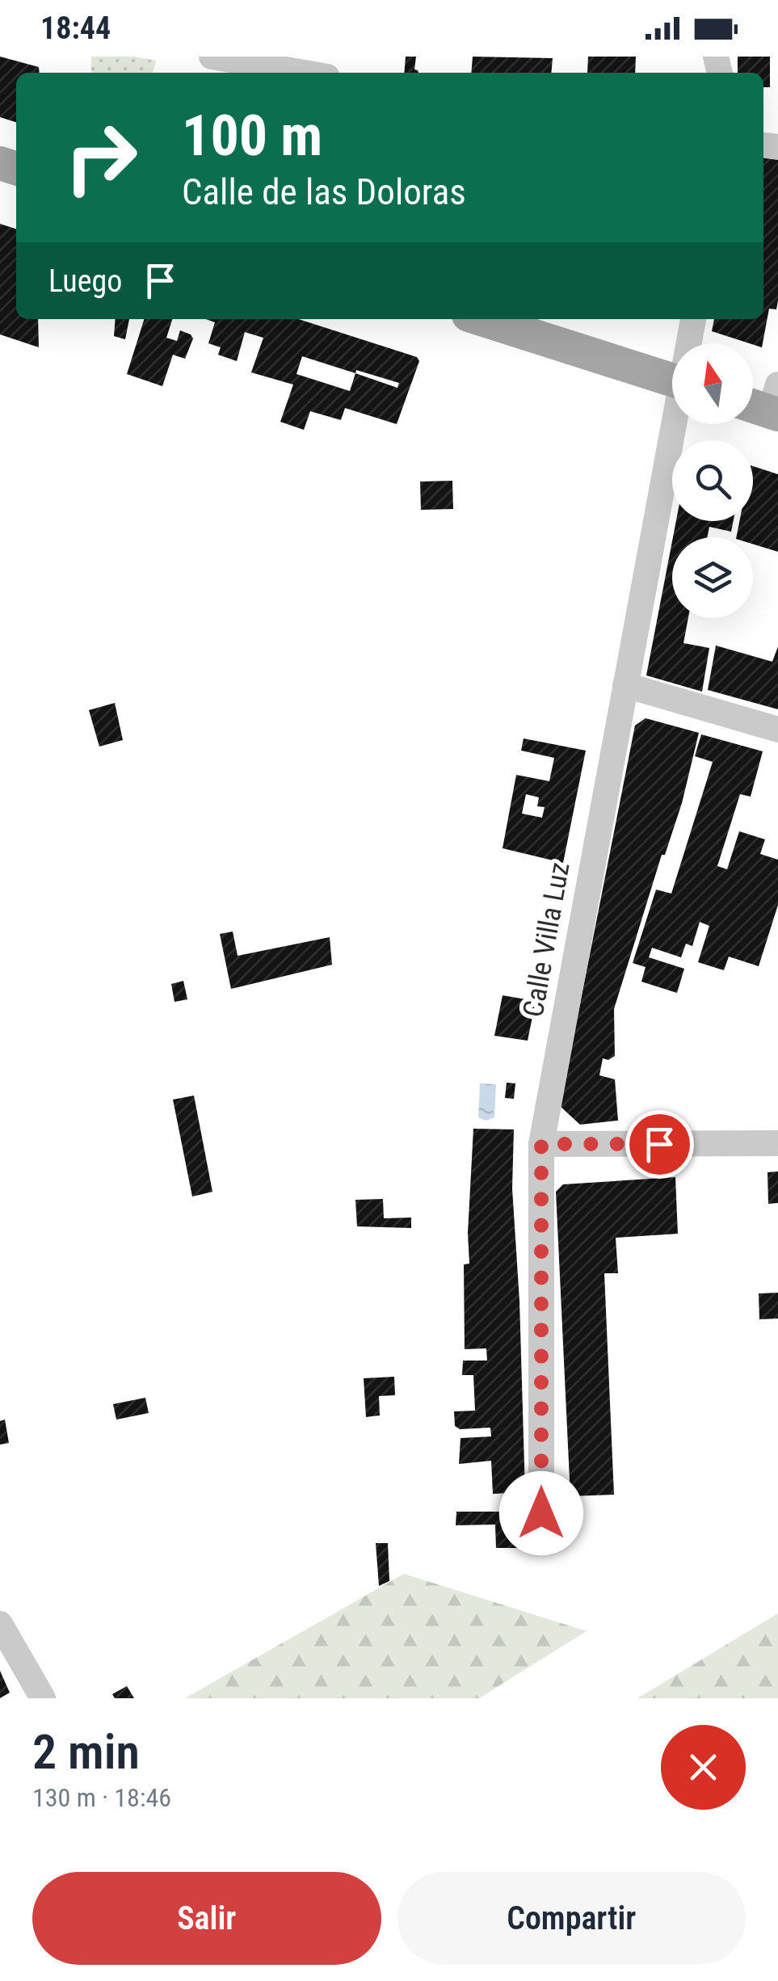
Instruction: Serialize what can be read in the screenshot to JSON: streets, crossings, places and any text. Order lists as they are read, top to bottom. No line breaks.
{"streets":{"street":["Calle Villa Luz"]},"north":"top","page":{"status":"18:44","turn":["100 m","Calle de las Doloras"],"then":"Luego","heading":["2 min","130 m · 18:46"],"buttons":["Salir","Compartir"]}}
